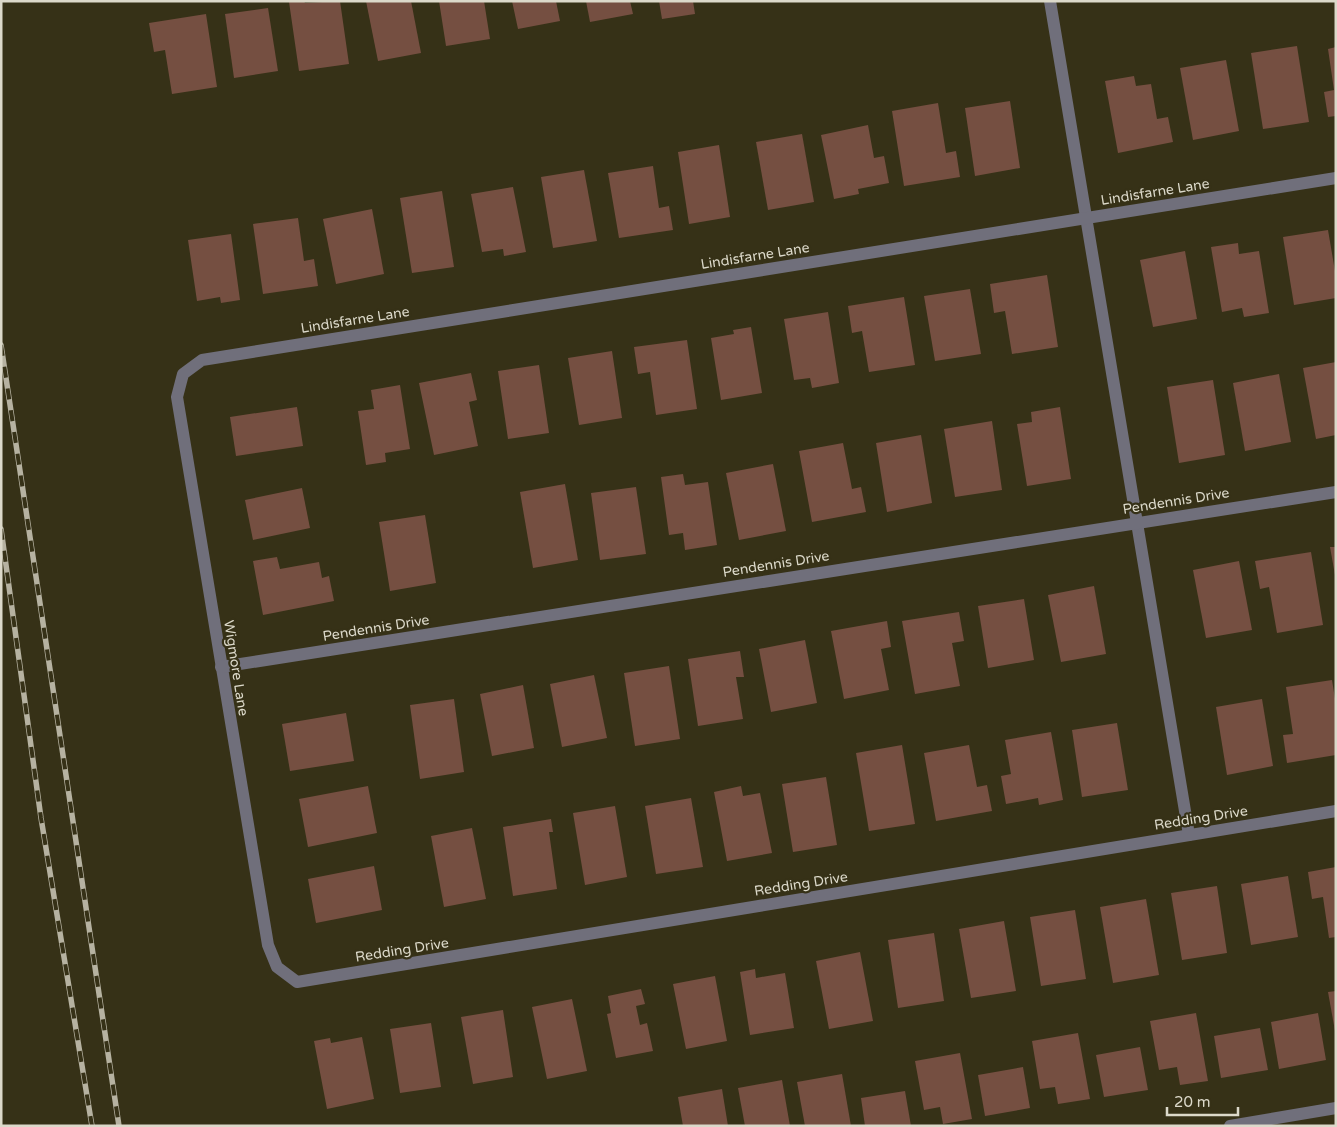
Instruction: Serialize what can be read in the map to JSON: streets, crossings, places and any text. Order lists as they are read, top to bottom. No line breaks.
{"streets":{"street":["Lindisfarne Lane","Pendennis Drive","Wigmore Lane","Redding Drive"]},"crossings":[["Lindisfarne Lane","Wigmore Lane"],["Pendennis Drive","Wigmore Lane"],["Wigmore Lane","Redding Drive"]],"scale_bar":"20 m"}
